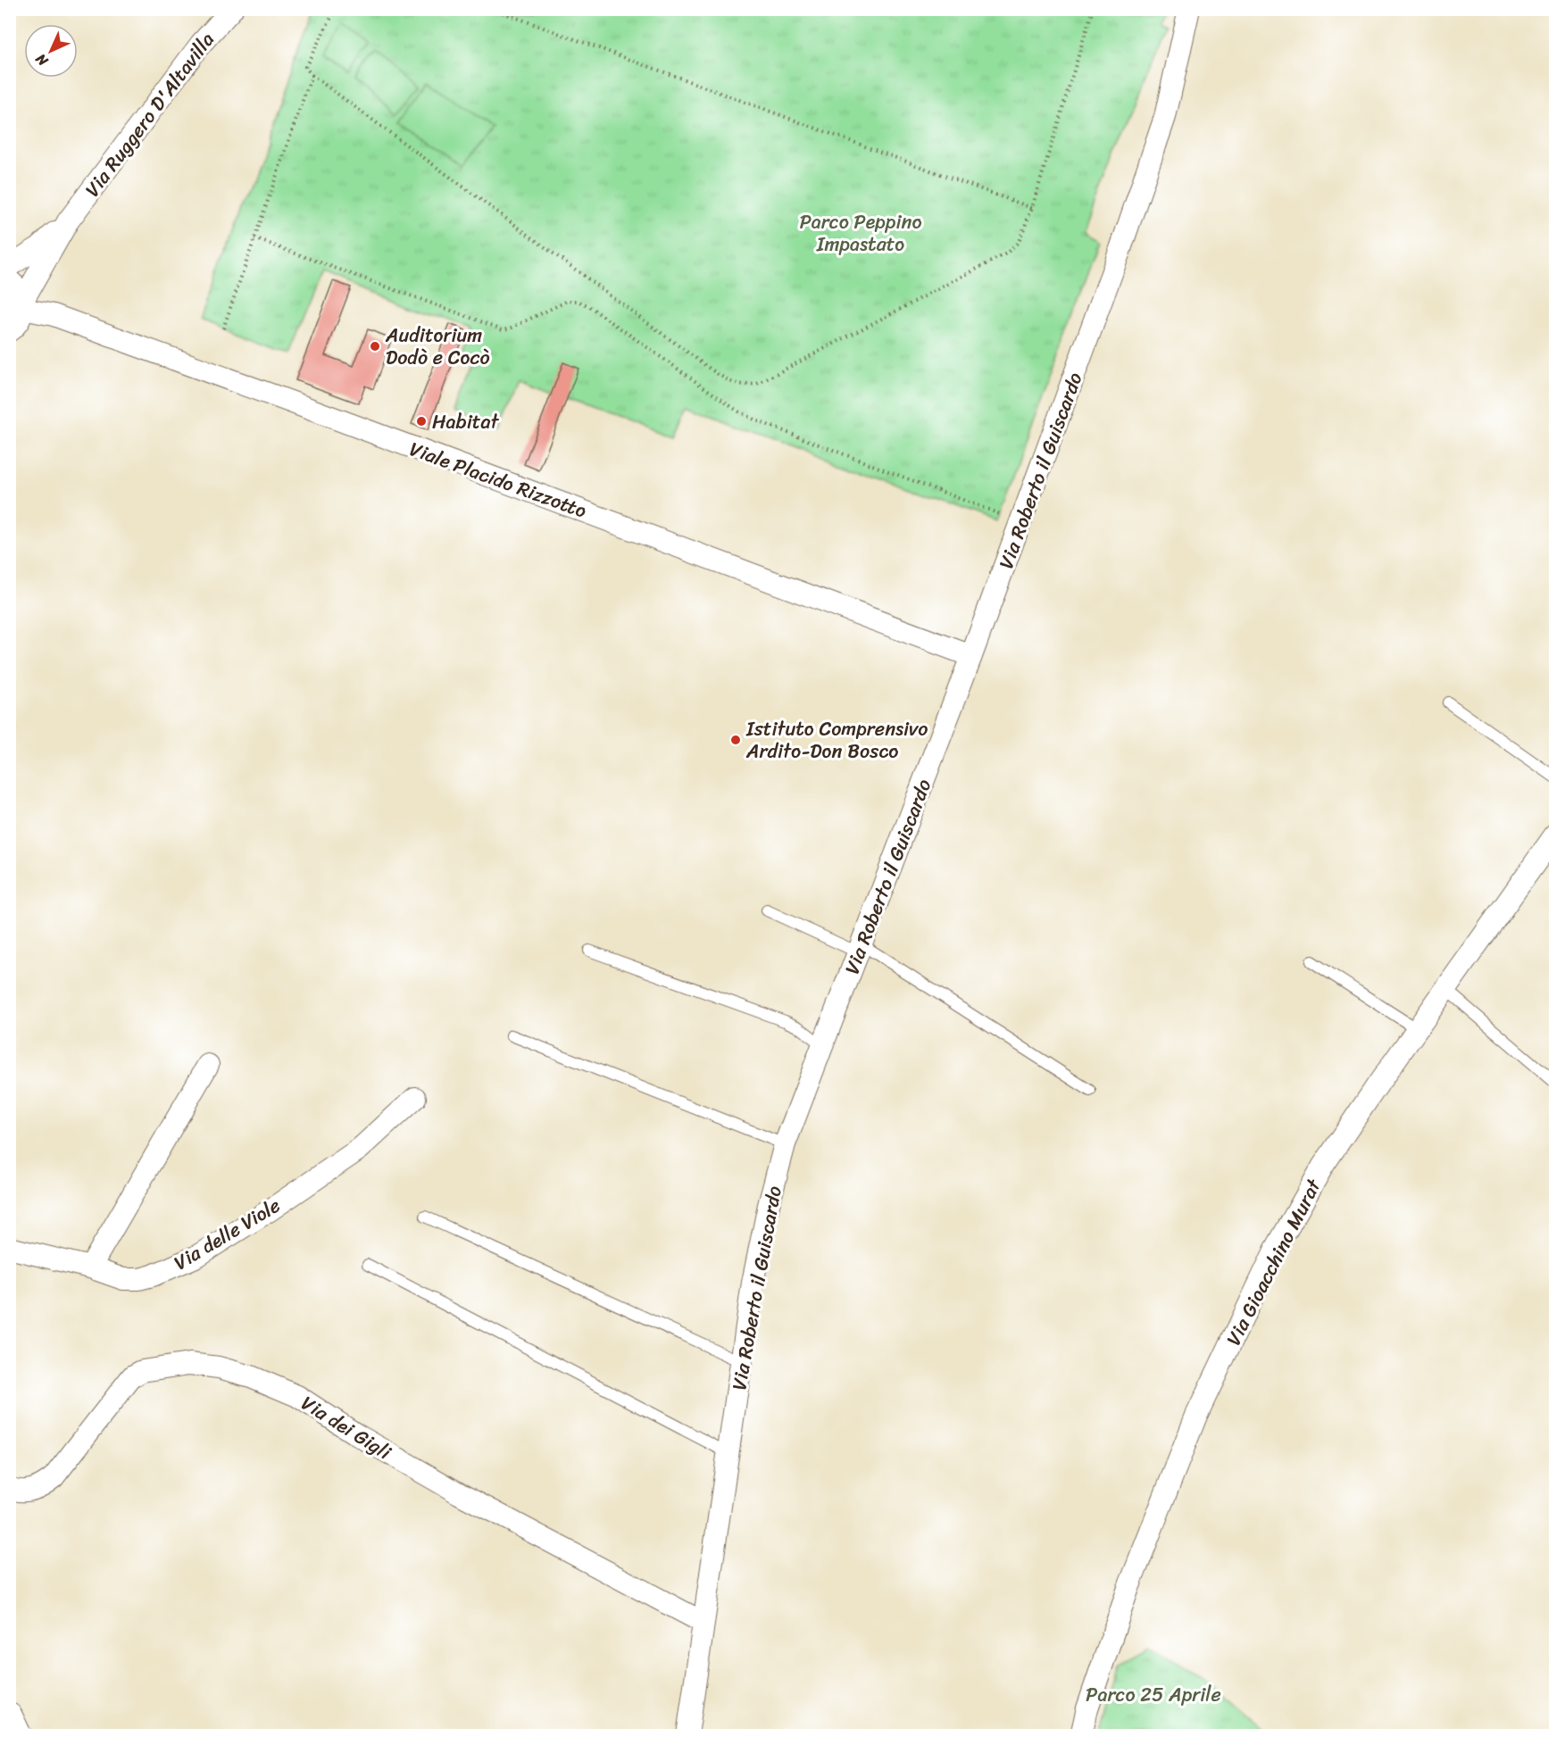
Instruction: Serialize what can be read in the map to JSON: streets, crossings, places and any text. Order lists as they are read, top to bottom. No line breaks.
{"streets":{"street":["Via Ruggero D'Altavilla","Via Roberto il Guiscardo","Viale Placido Rizzotto","Via delle Viole","Via Gioacchino Murat","Via dei Gigli"]},"crossings":[["Via Ruggero D'Altavilla","Viale Placido Rizzotto"],["Via Roberto il Guiscardo","Viale Placido Rizzotto"],["Via Roberto il Guiscardo","Via dei Gigli"]],"parks":["Parco Peppino Impastato","Parco 25 Aprile"],"places":["Auditorium Dodò e Cocò","Habitat","Istituto Comprensivo Ardito-Don Bosco"],"north":"bottom left"}
